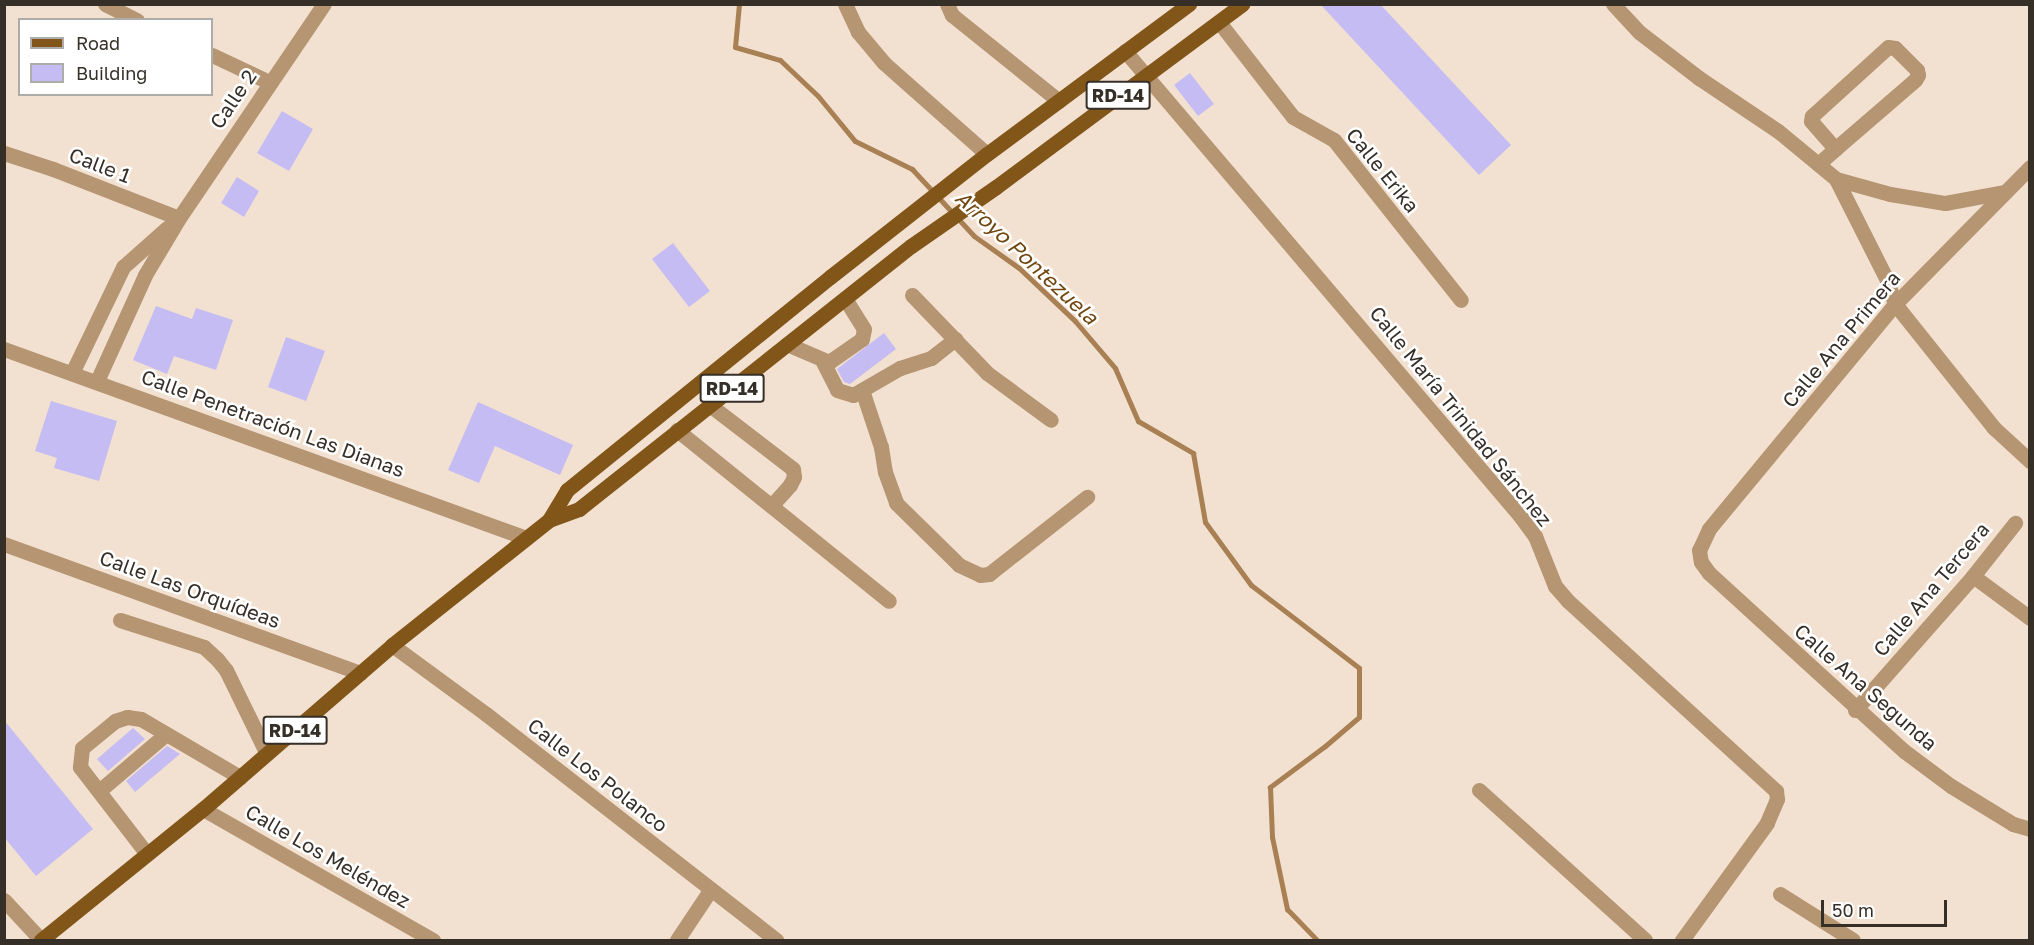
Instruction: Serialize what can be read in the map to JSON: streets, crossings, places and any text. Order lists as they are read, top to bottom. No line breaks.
{"streets":{"main road":["RD-14"],"street":["Calle 2","Calle 1","Calle Erika","Calle Ana Primera","Calle María Trinidad Sánchez","Calle Penetración Las Dianas","Calle Las Orquídeas","Calle Ana Tercera","Calle Ana Segunda","Calle Los Polanco","Calle Los Meléndez"]},"crossings":[["RD-14","Calle Erika"],["RD-14","Calle María Trinidad Sánchez"],["RD-14","Calle Penetración Las Dianas"],["RD-14","Calle Las Orquídeas"],["RD-14","Calle Los Polanco"],["RD-14","Calle Los Meléndez"],["Calle 2","Calle 1"],["Calle 2","Calle Penetración Las Dianas"],["Calle Ana Primera","Calle Ana Segunda"],["Calle Ana Tercera","Calle Ana Segunda"]],"water":["Arroyo Pontezuela"],"legend":["Road","Building"],"scale_bar":"50 m"}
